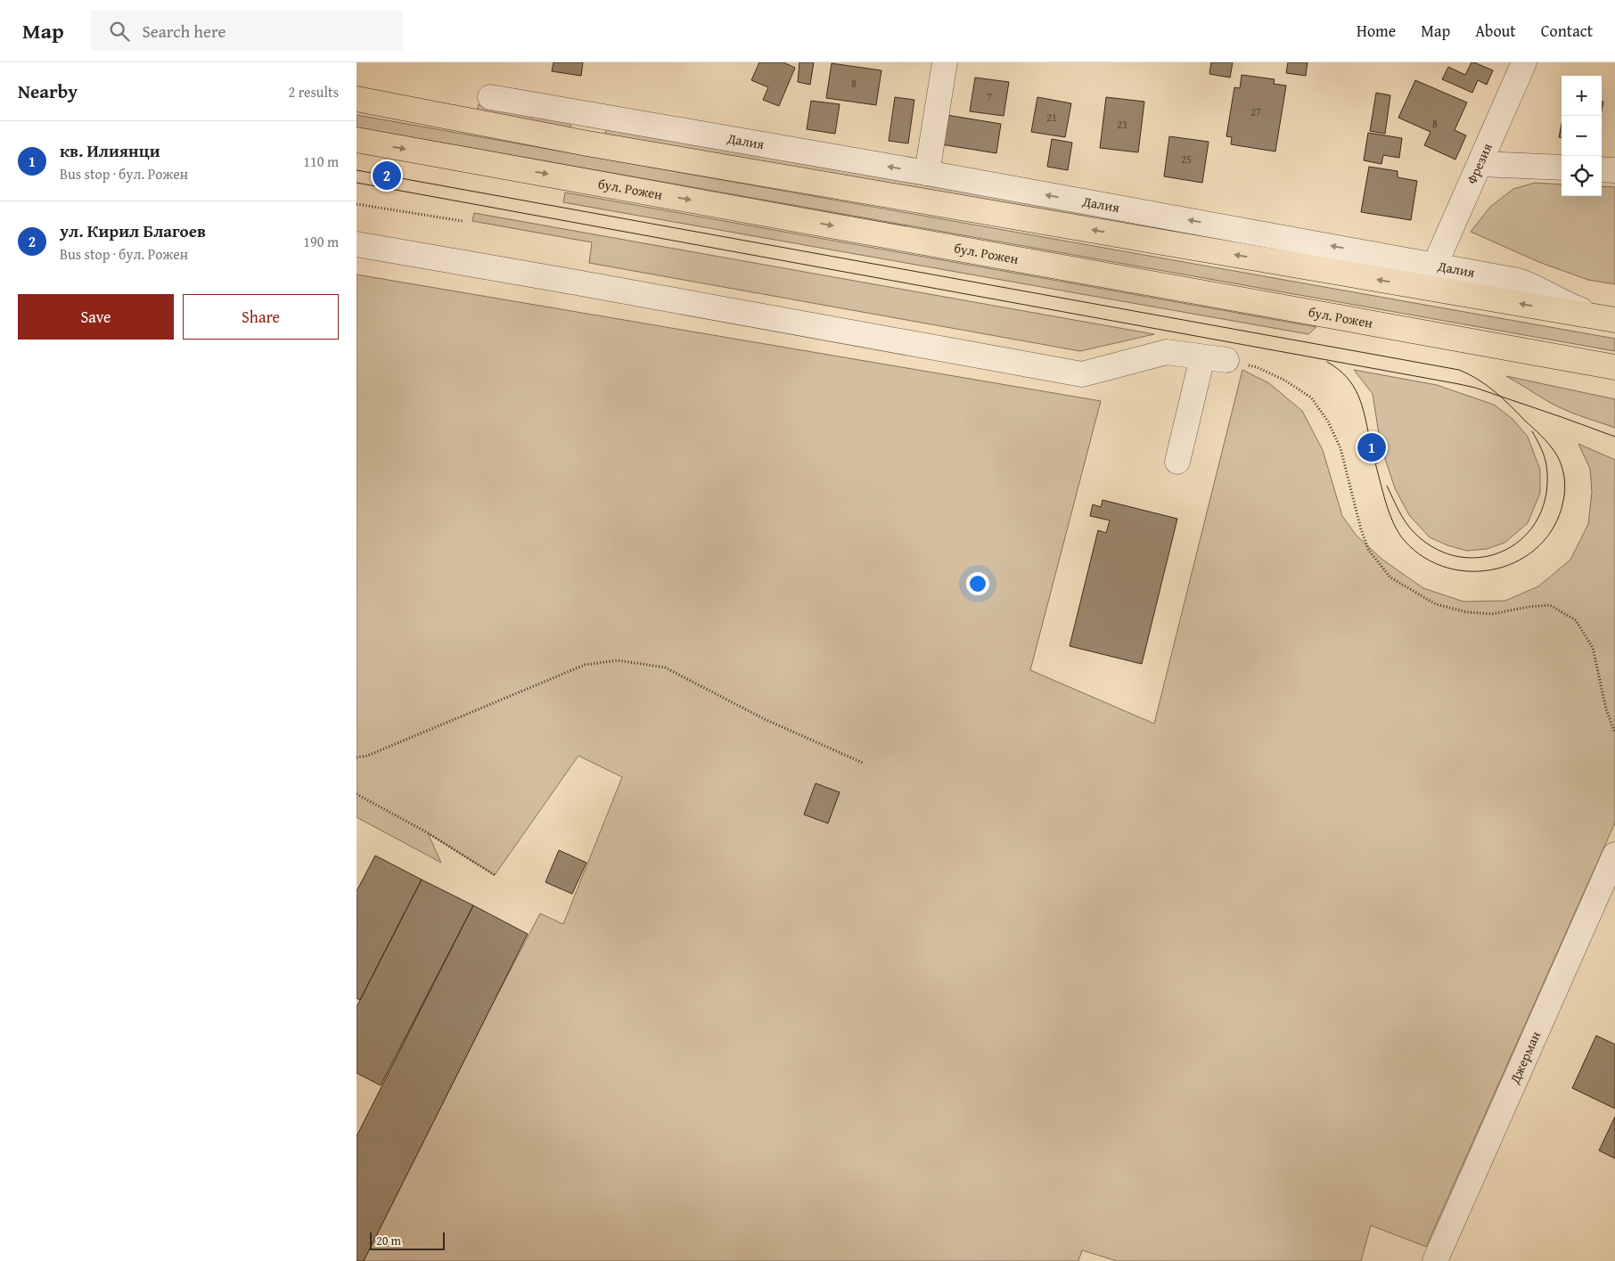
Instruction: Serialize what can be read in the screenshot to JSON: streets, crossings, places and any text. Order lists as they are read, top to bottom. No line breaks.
{"streets":{"main road":["бул. Рожен"],"street":["Далия","Фрезия","Джерман"]},"crossings":[["Далия","Фрезия"]],"house_numbers":["8","7","27","21","8","23","25"],"scale_bar":"20 m","page":{"header":"Map","search":"Search here","nav":["Home","Map","About","Contact"],"heading":["Nearby","2 results"],"map_buttons":["+","−"],"list":[{"mark":"1","name":"кв. Илиянци","note":"Bus stop · бул. Рожен","value":"110 m"},{"mark":"2","name":"ул. Кирил Благоев","note":"Bus stop · бул. Рожен","value":"190 m"}],"pins":["2","1"],"buttons":["Save","Share"],"scale":"20 m"}}
